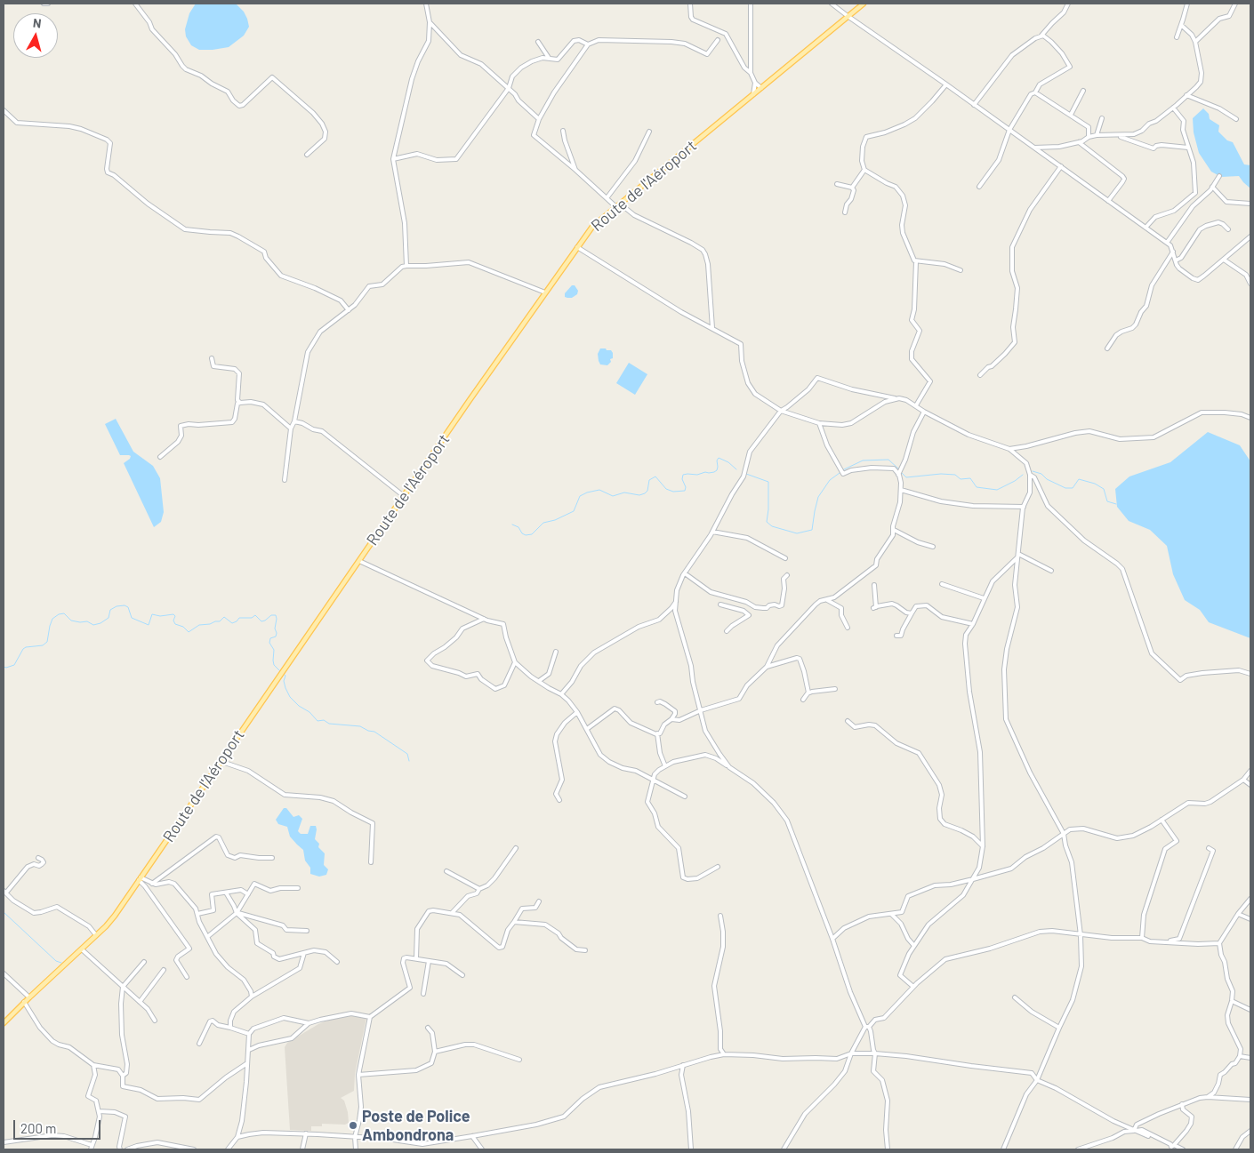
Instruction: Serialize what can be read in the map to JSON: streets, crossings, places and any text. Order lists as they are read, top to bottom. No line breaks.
{"streets":{"main road":["Route de l'Aéroport"]},"places":["Poste de Police Ambondrona"],"scale_bar":"200 m","north":"top"}
